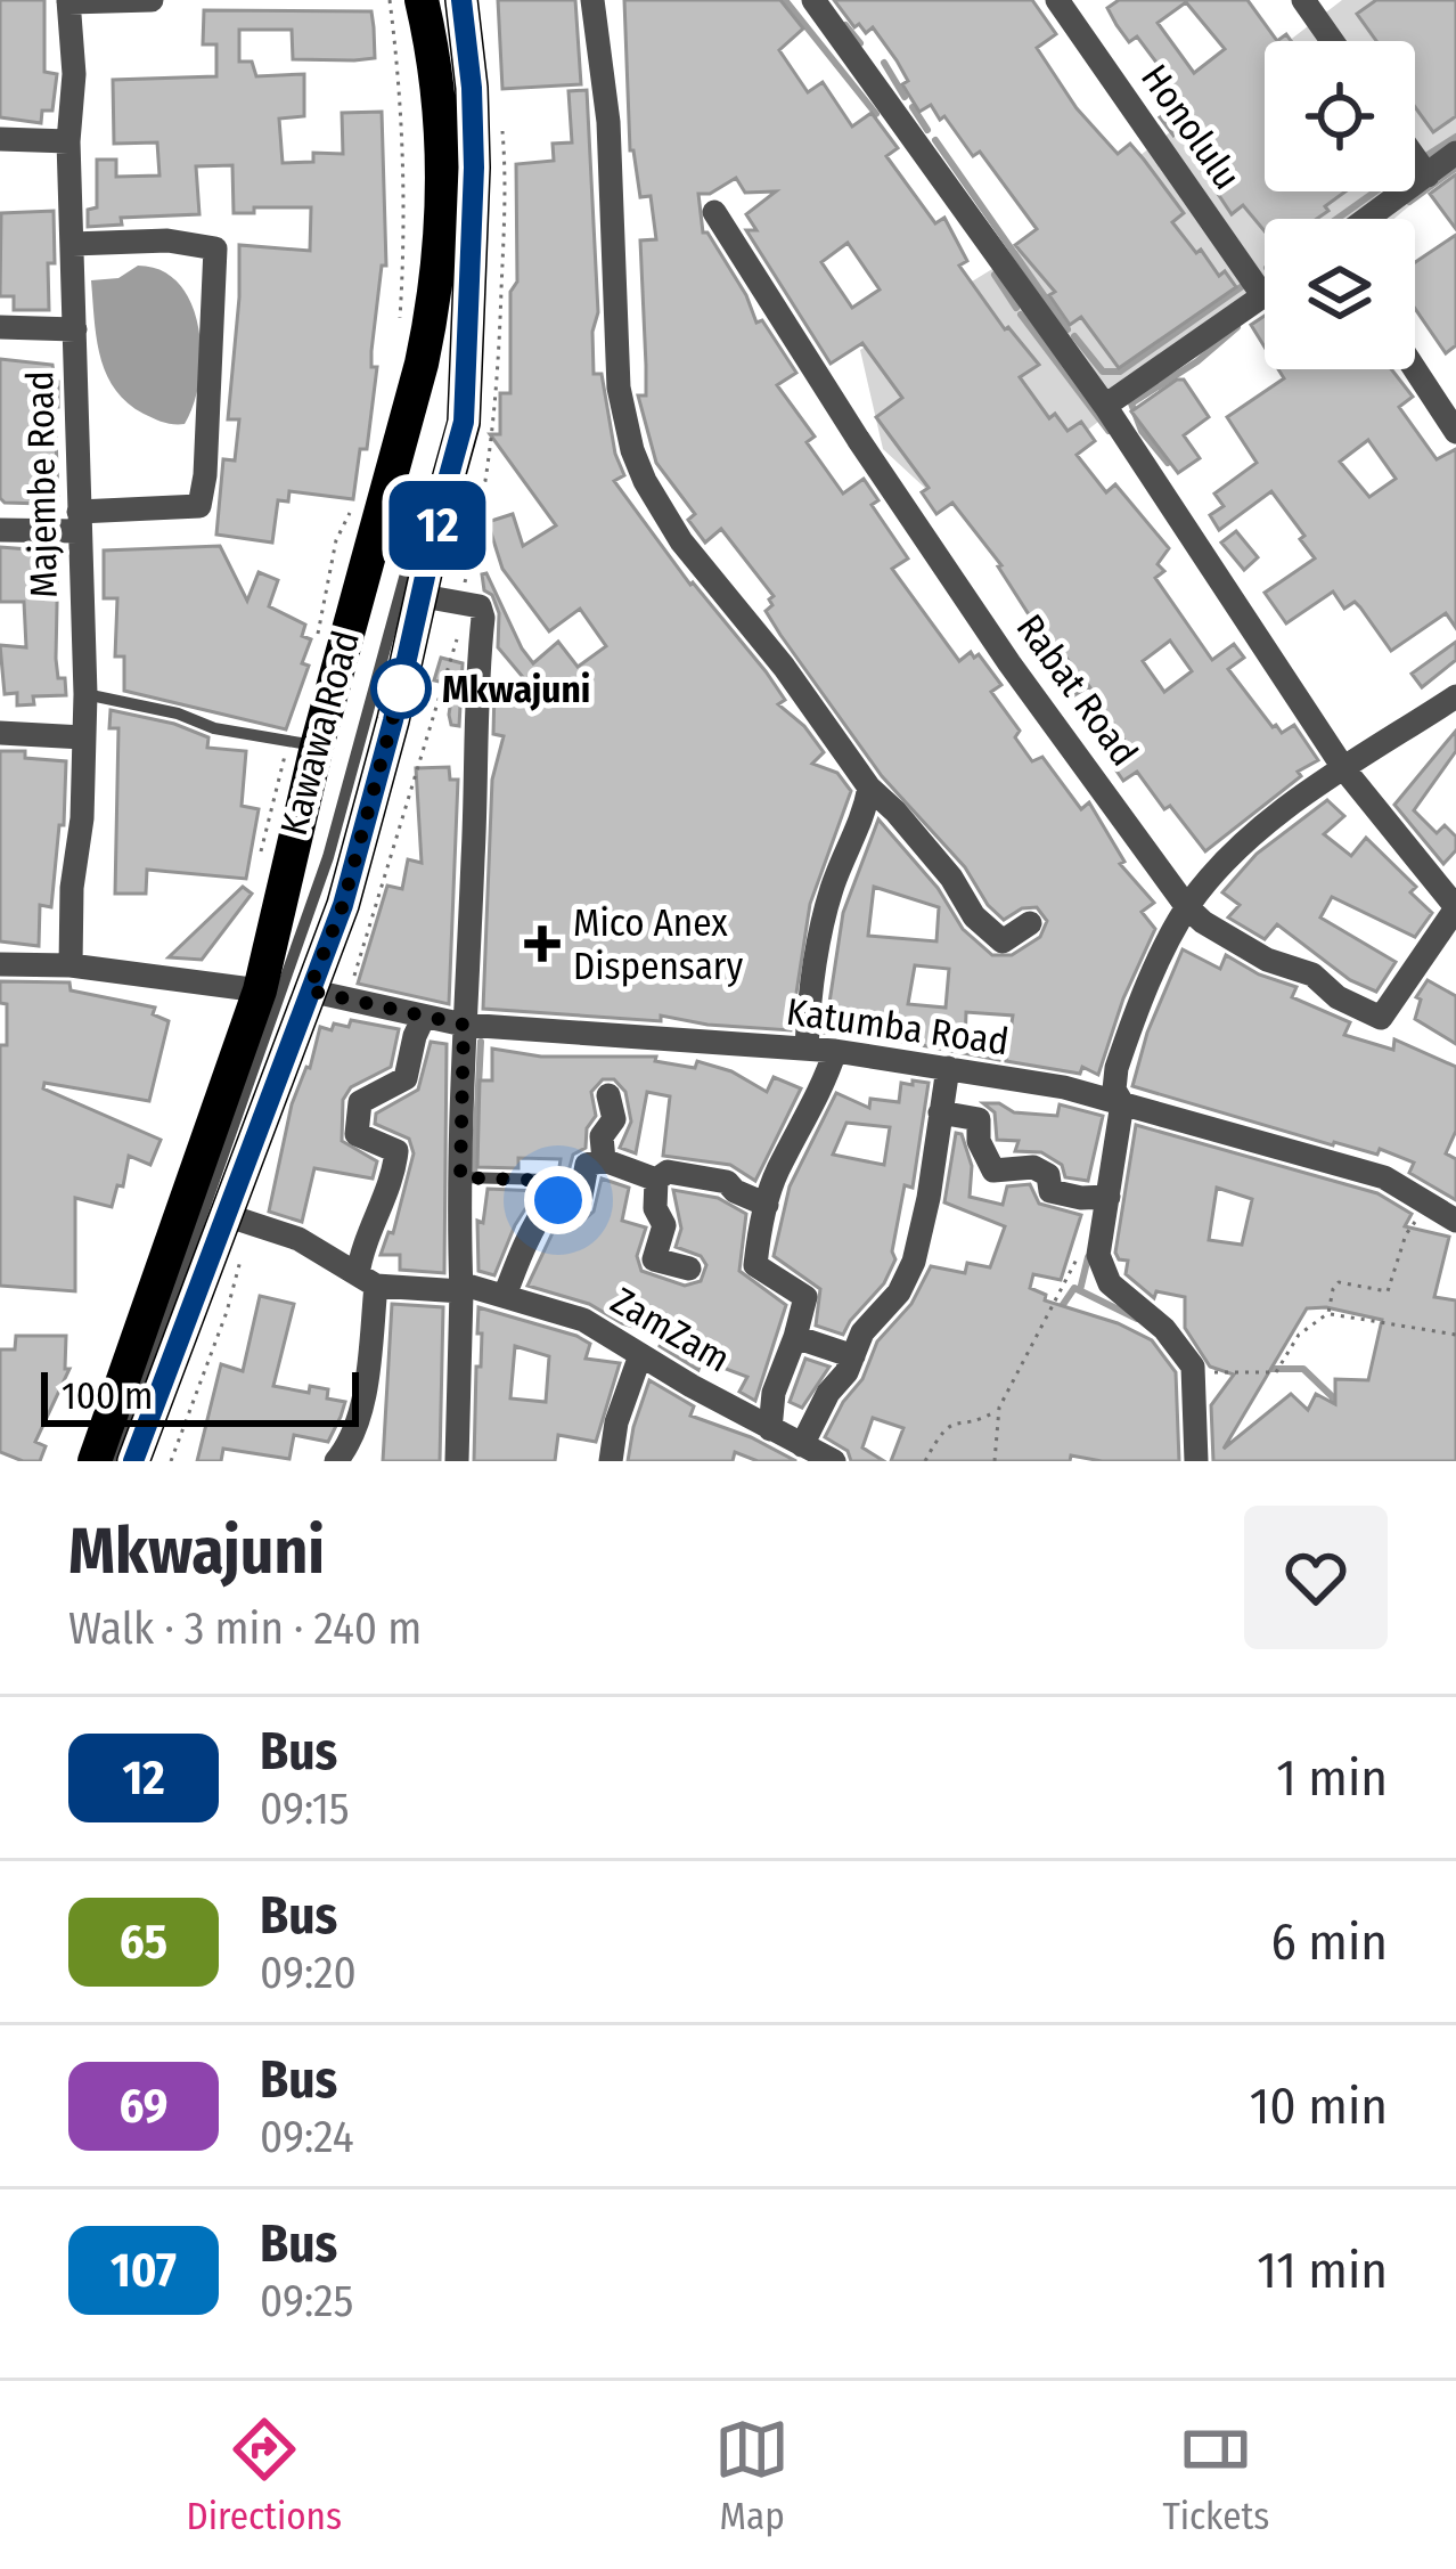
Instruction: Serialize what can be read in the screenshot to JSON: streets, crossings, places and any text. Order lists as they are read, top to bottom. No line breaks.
{"streets":{"main road":["Kawawa Road"],"street":["Honolulu","Majembe Road","Rabat Road","Katumba Road","ZamZam"]},"crossings":[["Kawawa Road","Katumba Road"]],"places":{"other":["Mkwajuni"],"health":["Mico Anex Dispensary"]},"lines":["bus line 12"],"scale_bar":"100 m","page":{"on_map":"12","scale":"100 m","heading":["Mkwajuni","Walk · 3 min · 240 m"],"list":[{"mark":"12","name":"Bus","note":"09:15","value":"1 min"},{"mark":"65","name":"Bus","note":"09:20","value":"6 min"},{"mark":"69","name":"Bus","note":"09:24","value":"10 min"},{"mark":"107","name":"Bus","note":"09:25","value":"11 min"}],"tabs":["Directions","Map","Tickets"]}}
